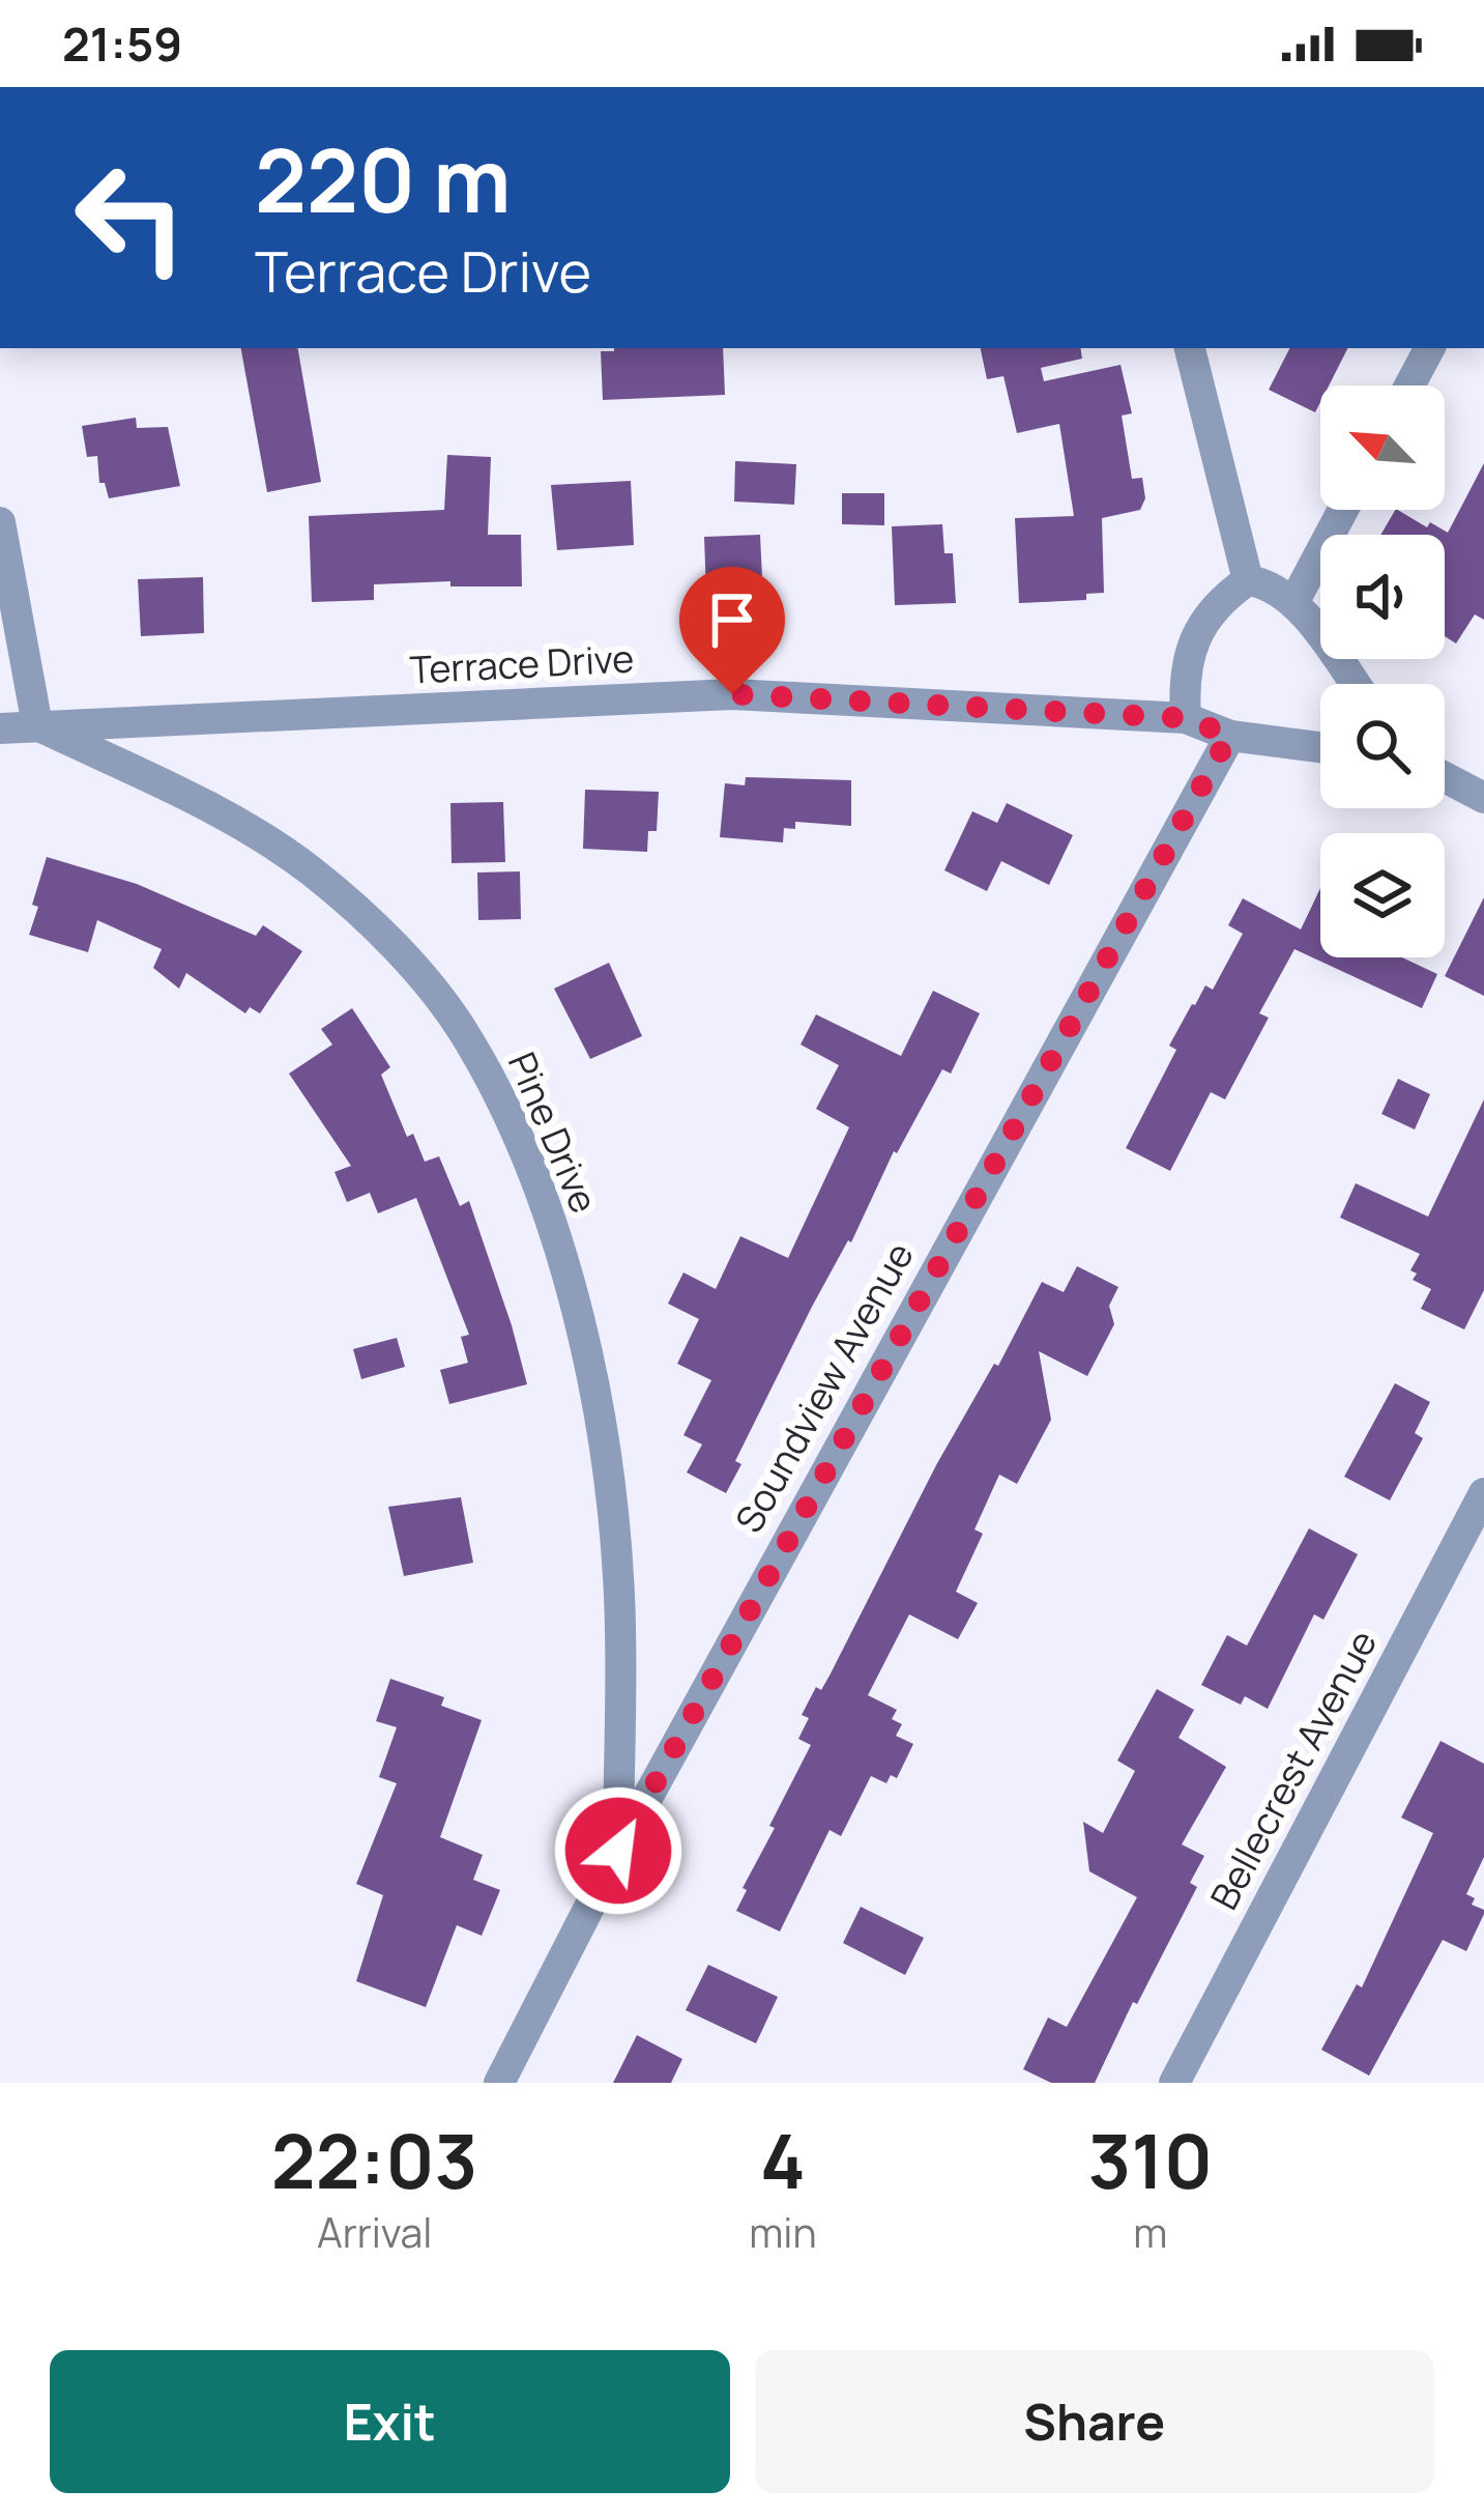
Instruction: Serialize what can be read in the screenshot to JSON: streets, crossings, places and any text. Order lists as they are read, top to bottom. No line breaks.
{"streets":{"street":["Terrace Drive","Pine Drive","Soundview Avenue","Bellecrest Avenue"]},"crossings":[["Terrace Drive","Pine Drive"],["Terrace Drive","Soundview Avenue"],["Pine Drive","Soundview Avenue"]],"north":"top left","page":{"status":"21:59","turn":["220 m","Terrace Drive"],"eta":["22:03","Arrival","4","min","310","m"],"buttons":["Exit","Share"]}}
